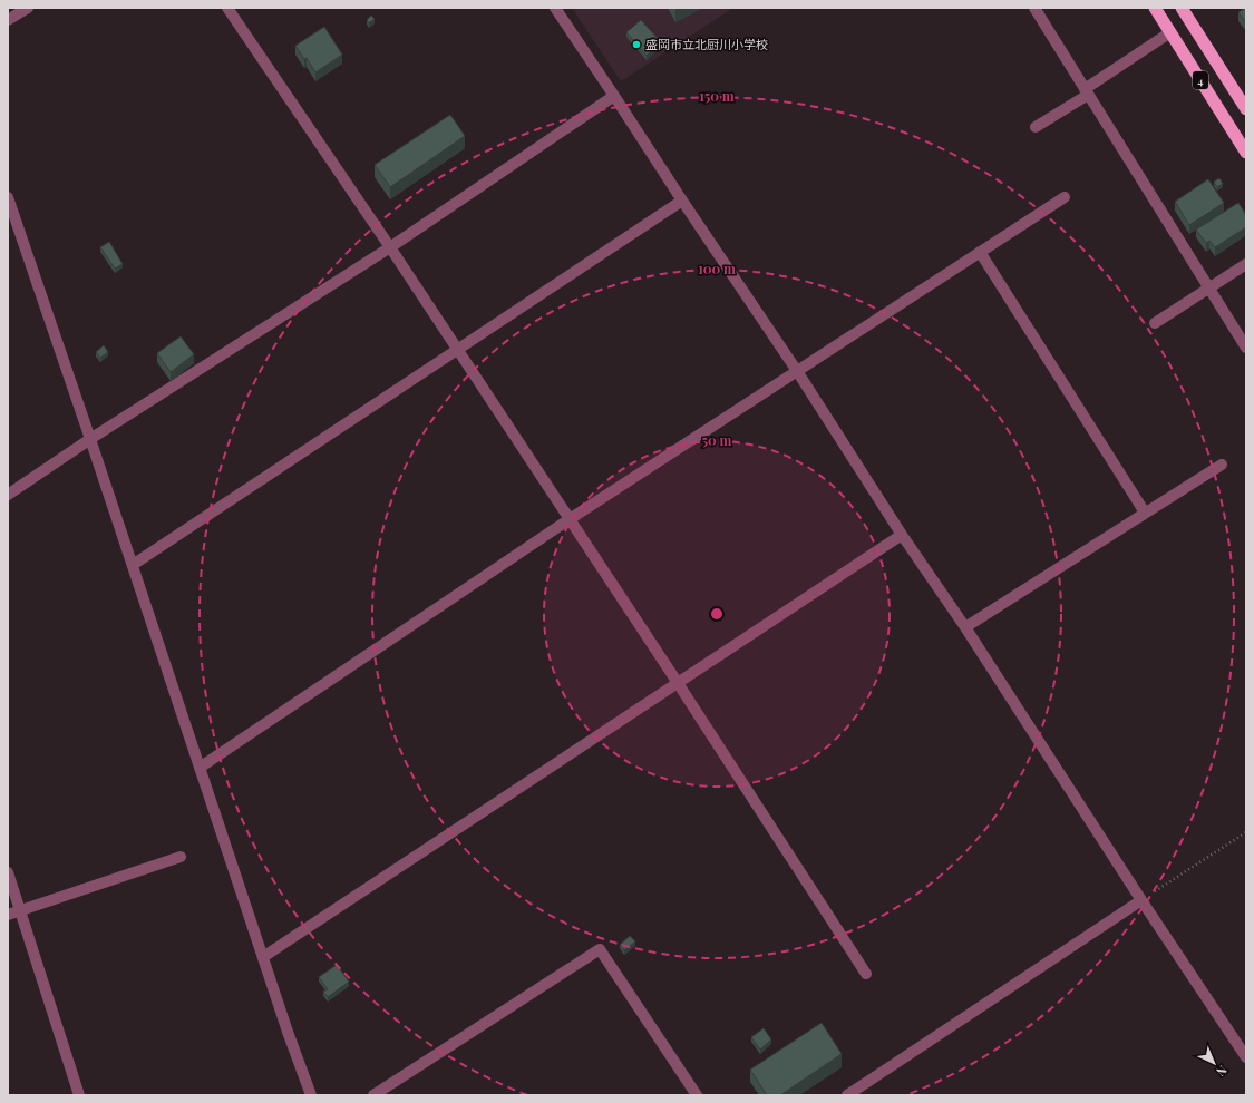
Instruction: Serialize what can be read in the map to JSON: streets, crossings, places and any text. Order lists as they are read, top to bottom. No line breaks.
{"streets":{"highway":["4"]},"places":["盛岡市立北厨川小学校"],"north":"bottom right","rings":["150 m","100 m","50 m"]}
